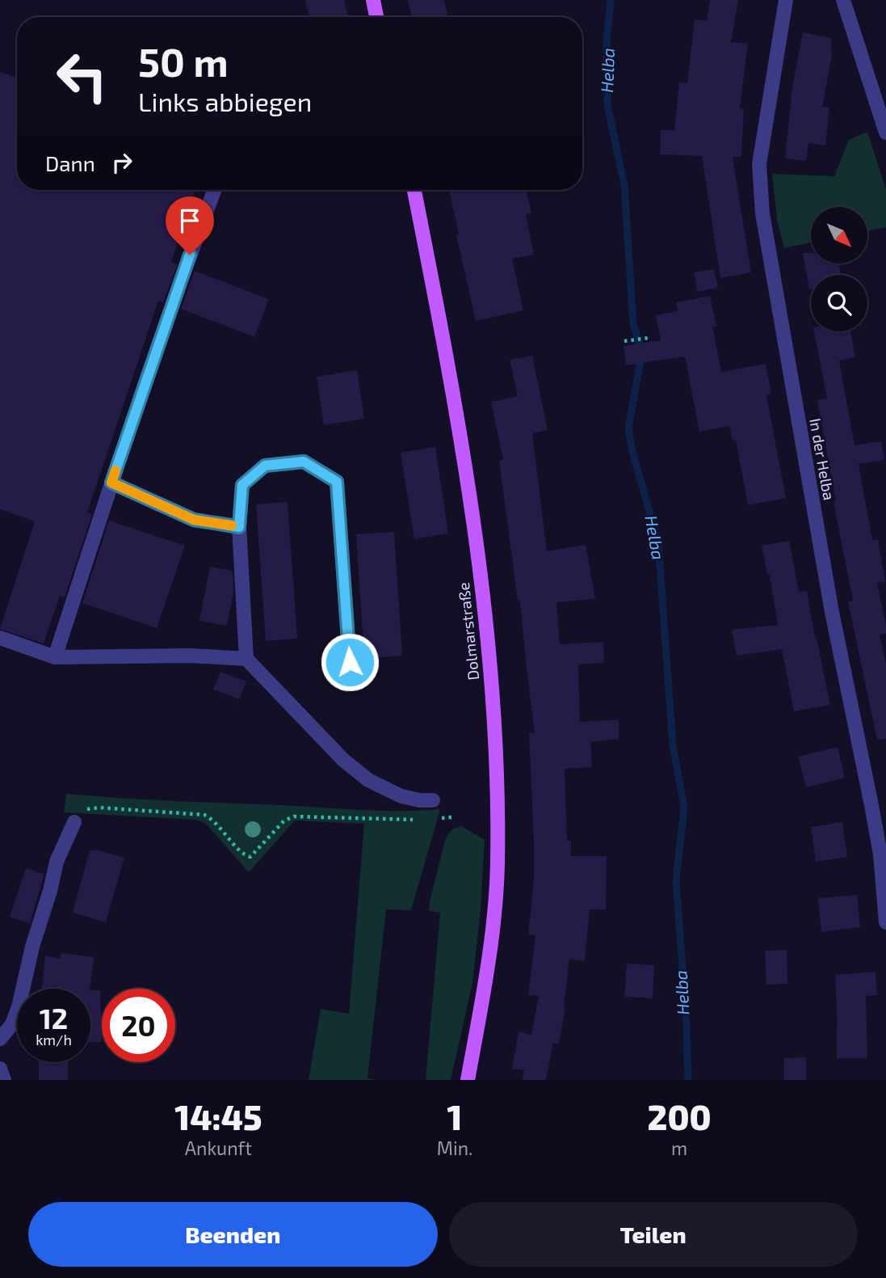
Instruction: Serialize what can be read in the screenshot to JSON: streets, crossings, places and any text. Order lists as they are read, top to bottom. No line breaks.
{"streets":{"main road":["Dolmarstraße"],"street":["In der Helba"]},"water":["Helba"],"north":"bottom right","page":{"turn":["50 m","Links abbiegen"],"then":"Dann","speed":"12 km/h","limit":"20","eta":["14:45","Ankunft","1","Min.","200","m"],"buttons":["Beenden","Teilen"]}}
